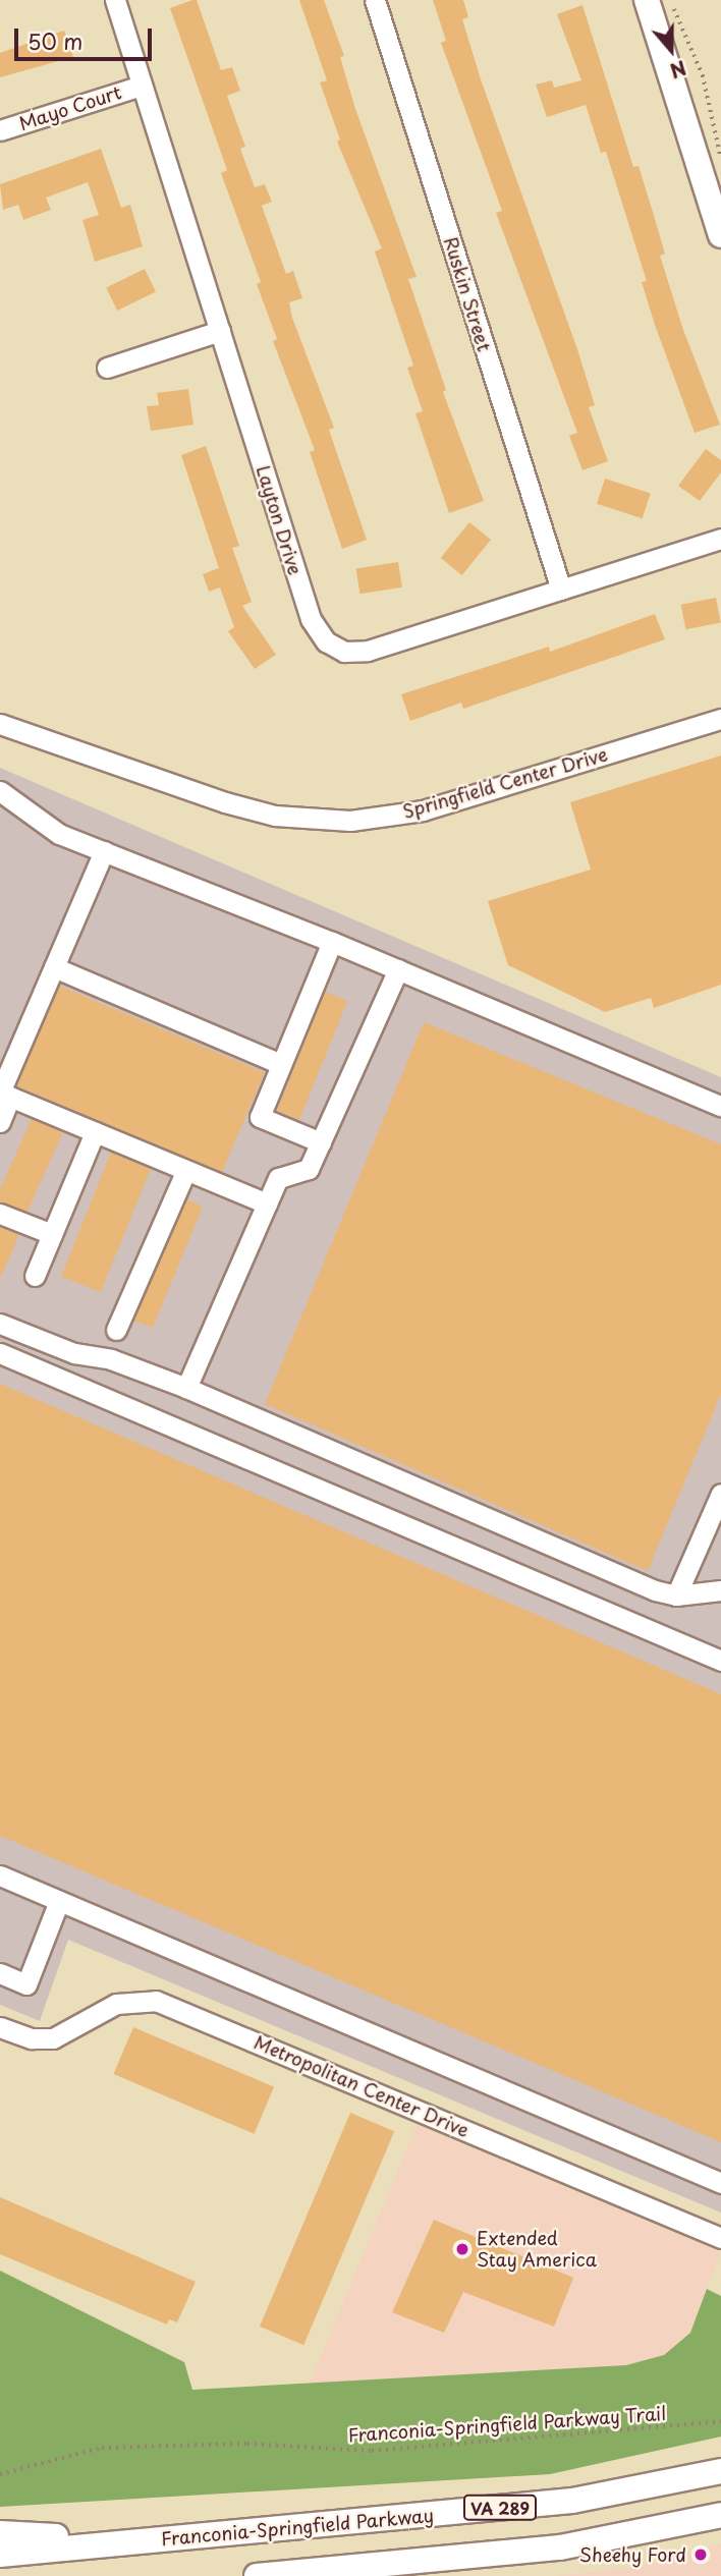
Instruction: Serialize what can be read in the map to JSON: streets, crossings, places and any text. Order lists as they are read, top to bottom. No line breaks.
{"streets":{"main road":["VA 289","Franconia-Springfield Parkway"],"street":["Mayo Court","Ruskin Street","Layton Drive","Springfield Center Drive","Metropolitan Center Drive"],"path":["Franconia-Springfield Parkway Trail"]},"crossings":[["Mayo Court","Layton Drive"],["Ruskin Street","Layton Drive"]],"places":["Extended Stay America","Sheehy Ford"],"scale_bar":"50 m","north":"bottom"}
